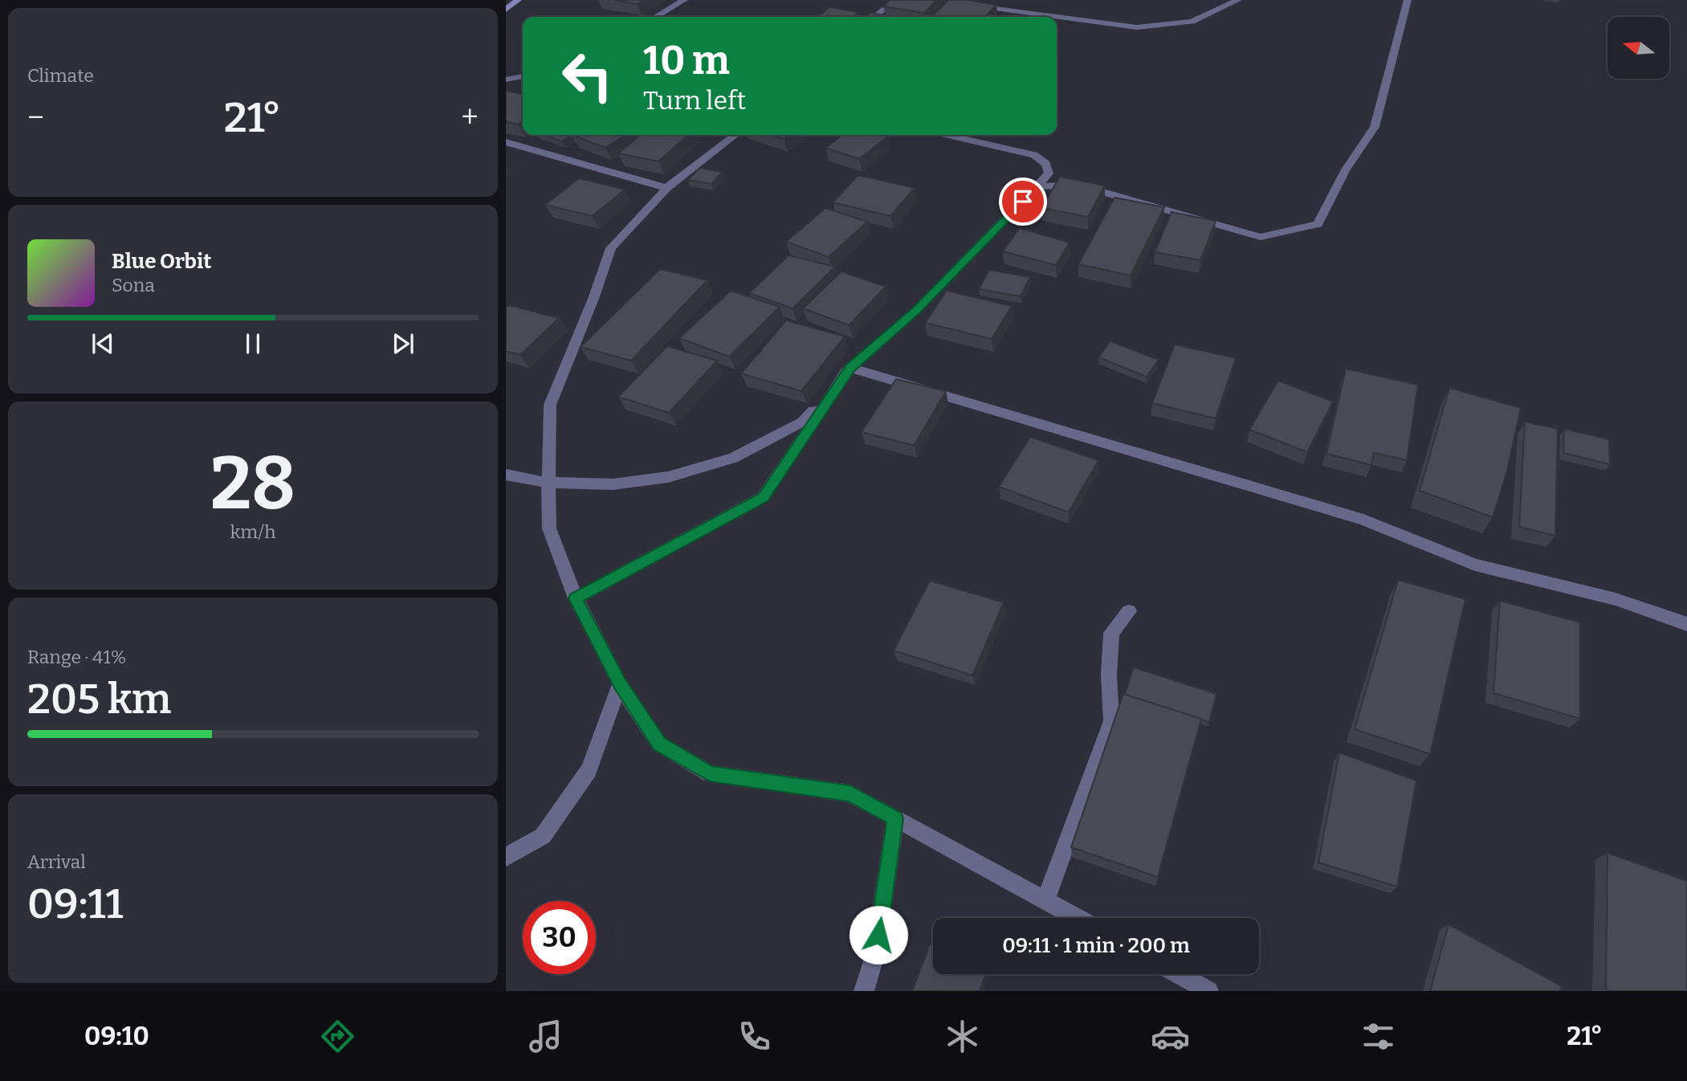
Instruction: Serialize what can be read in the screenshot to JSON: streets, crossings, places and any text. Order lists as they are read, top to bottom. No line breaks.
{"north":"left","page":{"tile":["Climate",["28","km/h"],["Range · 41%","205 km"],["Arrival","09:11"]],"turn":["10 m","Turn left"],"heat":["−","21°","+"],"song":["Blue Orbit","Sona"],"limit":"30","trip":"09:11 · 1 min · 200 m","tabs":["09:10","21°"]}}
